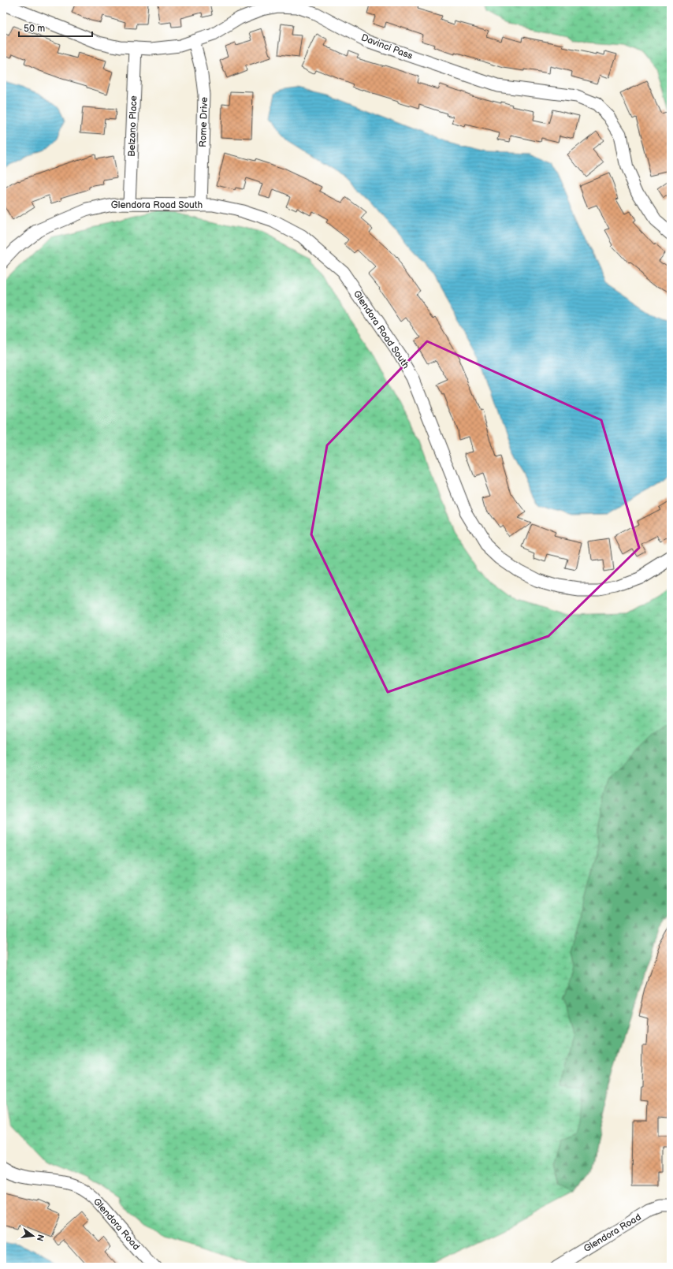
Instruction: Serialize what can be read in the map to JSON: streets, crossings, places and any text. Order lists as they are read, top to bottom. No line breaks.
{"streets":{"street":["Davinci Pass","Rome Drive","Belzano Place","Glendora Road South","Glendora Road"]},"crossings":[["Davinci Pass","Rome Drive"],["Davinci Pass","Belzano Place"],["Rome Drive","Glendora Road South"],["Belzano Place","Glendora Road South"]],"scale_bar":"50 m","north":"right"}
